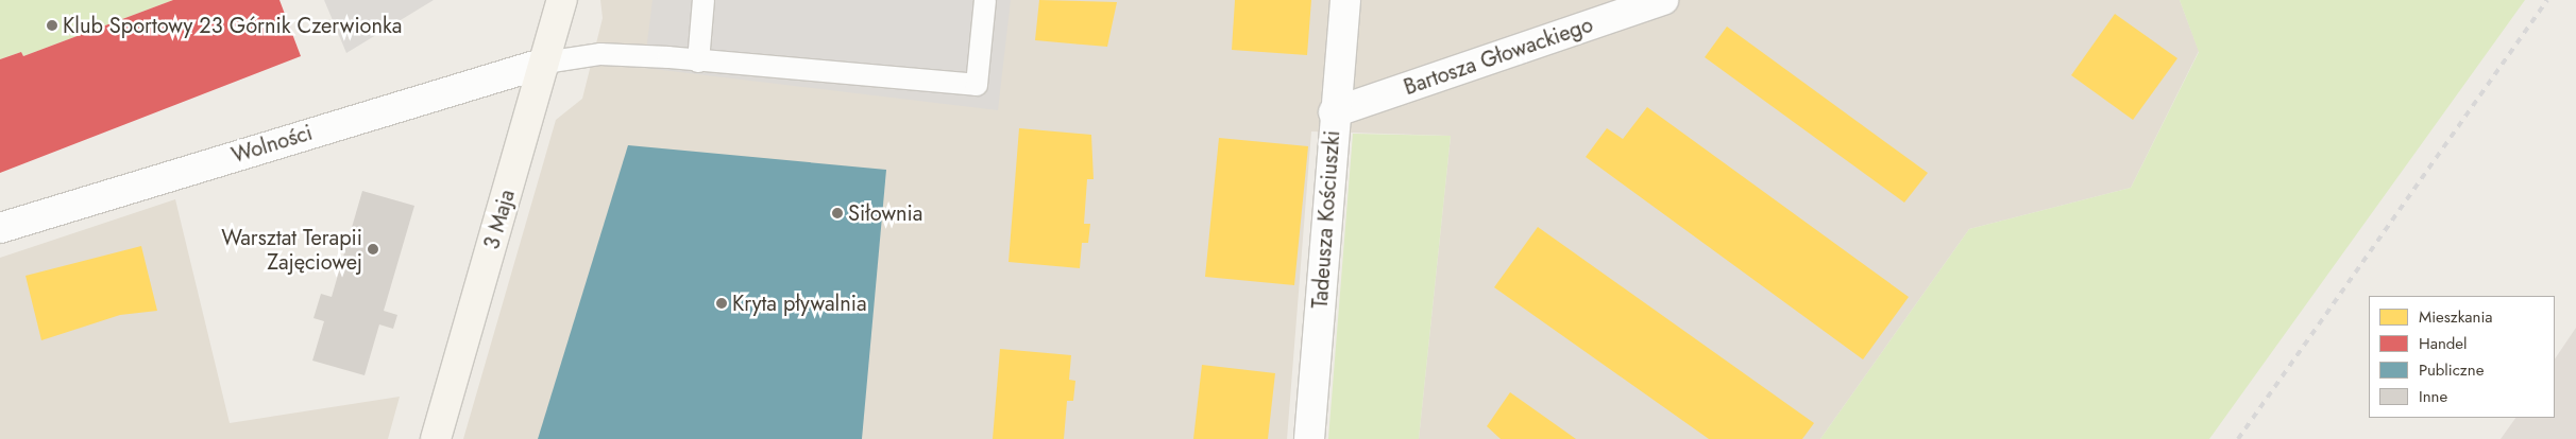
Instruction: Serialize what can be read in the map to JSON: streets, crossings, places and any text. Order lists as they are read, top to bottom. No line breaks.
{"streets":{"main road":["3 Maja"],"street":["Bartosza Głowackiego","Wolności","Tadeusza Kościuszki"]},"crossings":[["Bartosza Głowackiego","Tadeusza Kościuszki"],["Wolności","3 Maja"]],"places":["Klub Sportowy 23 Górnik Czerwionka","Siłownia","Warsztat Terapii Zajęciowej","Kryta pływalnia"],"legend":["Mieszkania","Handel","Publiczne","Inne"]}
